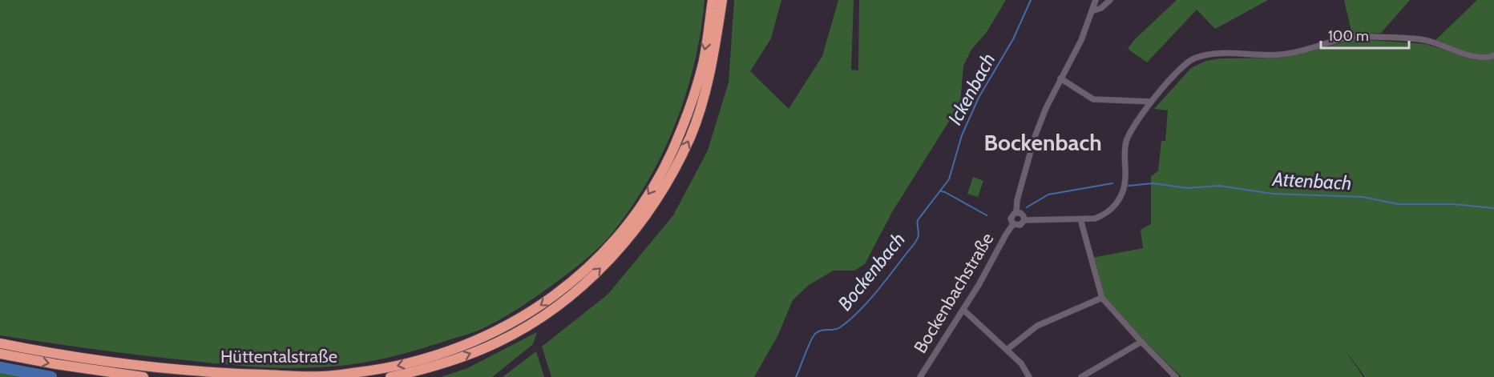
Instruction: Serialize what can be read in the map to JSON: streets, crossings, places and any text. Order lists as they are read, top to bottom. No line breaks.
{"streets":{"highway":["Hüttentalstraße"],"street":["Bockenbachstraße"]},"one_way":["Hüttentalstraße"],"districts":["Bockenbach"],"water":["Ickenbach","Attenbach","Bockenbach"],"scale_bar":"100 m"}
